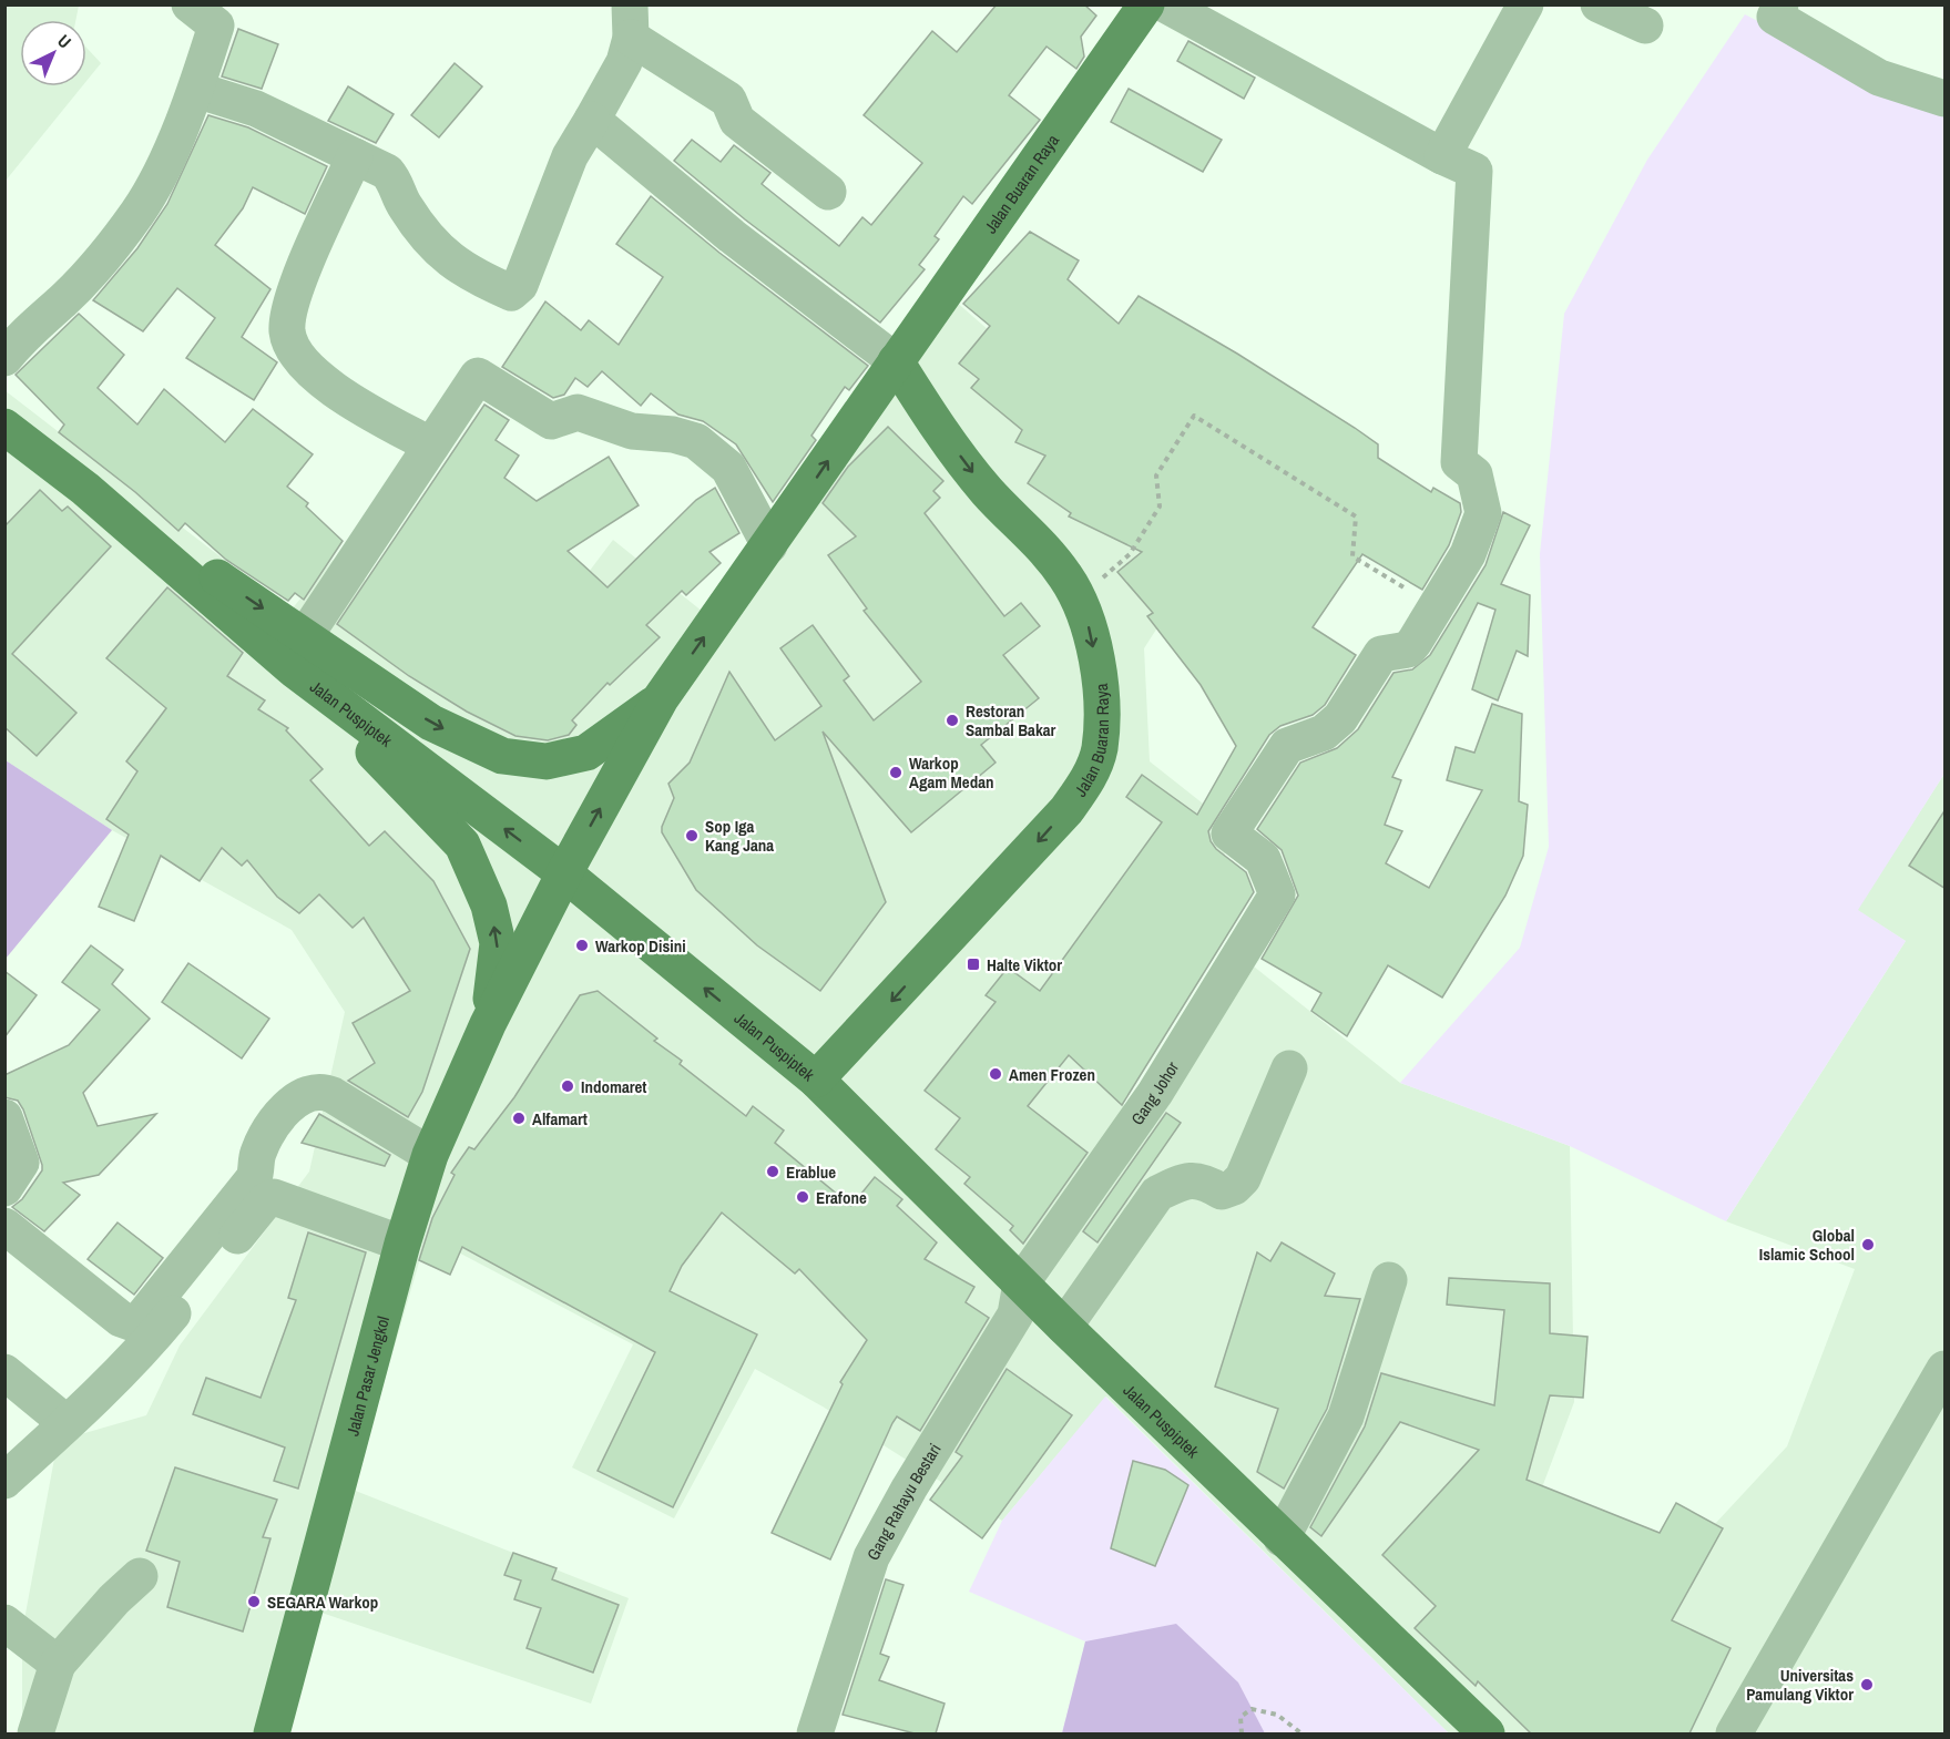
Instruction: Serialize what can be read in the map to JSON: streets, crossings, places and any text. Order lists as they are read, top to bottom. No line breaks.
{"streets":{"main road":["Jalan Buaran Raya","Jalan Puspiptek","Jalan Pasar Jengkol"],"street":["Gang Johor","Gang Rahayu Bestari"]},"crossings":[["Jalan Buaran Raya","Jalan Puspiptek"],["Jalan Buaran Raya","Jalan Pasar Jengkol"],["Jalan Puspiptek","Gang Johor"],["Jalan Puspiptek","Gang Rahayu Bestari"],["Gang Johor","Gang Rahayu Bestari"]],"places":{"other":["Restoran Sambal Bakar","Warkop Agam Medan","Sop Iga Kang Jana","Warkop Disini","Amen Frozen","Indomaret","Alfamart","Erablue","Erafone","Global Islamic School","SEGARA Warkop","Universitas Pamulang Viktor"],"transit":["Halte Viktor"]},"north":"top right"}
